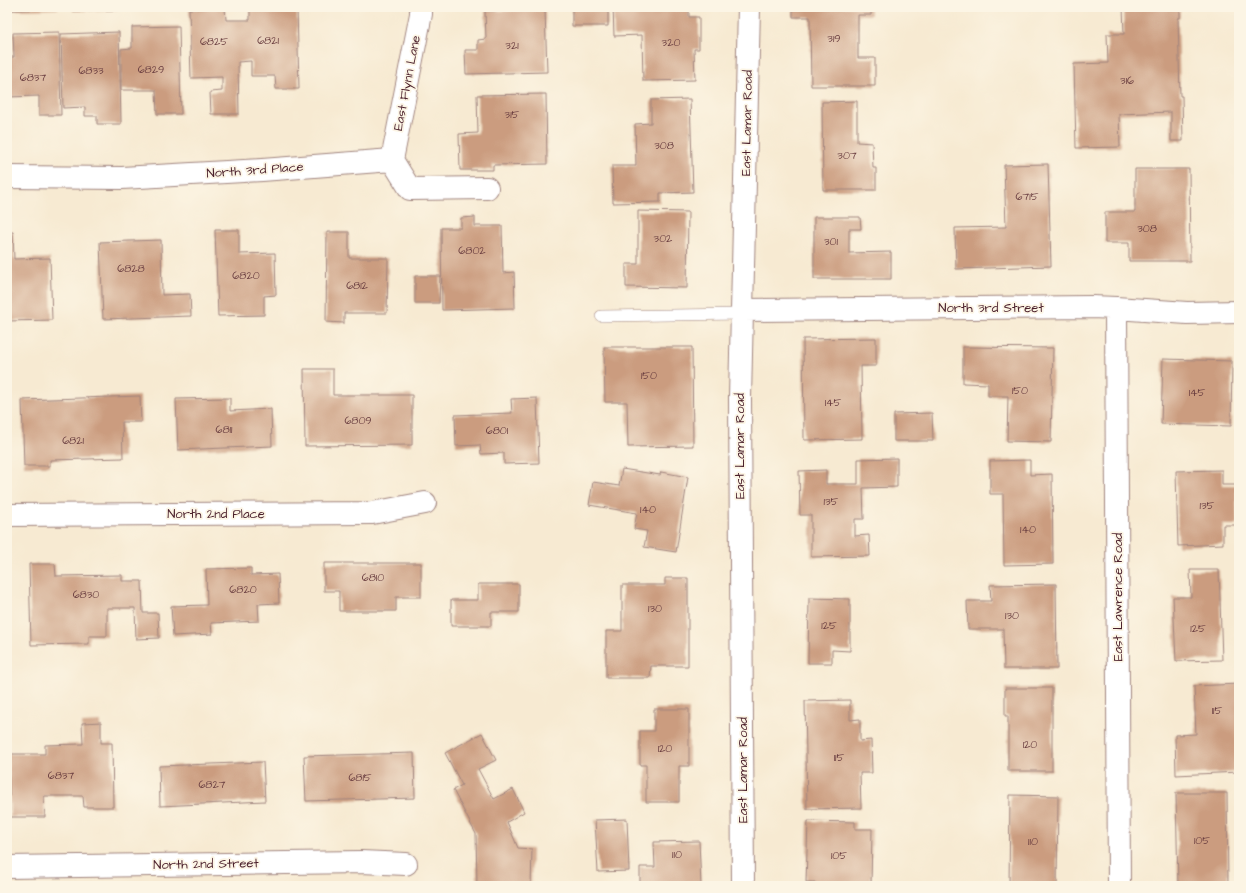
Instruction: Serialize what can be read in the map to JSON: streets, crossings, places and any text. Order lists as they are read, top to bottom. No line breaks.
{"streets":{"street":["East Flynn Lane","East Lamar Road","North 3rd Place","North 3rd Street","North 2nd Place","East Lawrence Road","North 2nd Street"]},"crossings":[["East Flynn Lane","North 3rd Place"],["East Lamar Road","North 3rd Street"],["North 3rd Street","East Lawrence Road"]],"house_numbers":["319","6821","6825","320","321","6829","6833","6837","316","315","308","307","6715","308","302","301","6802","6828","6820","6812","150","150","145","145","6809","6811","6801","6821","135","135","140","140","6810","6820","6830","130","130","125","125","115","120","120","115","6837","6815","6827","105","110","110","105"]}
